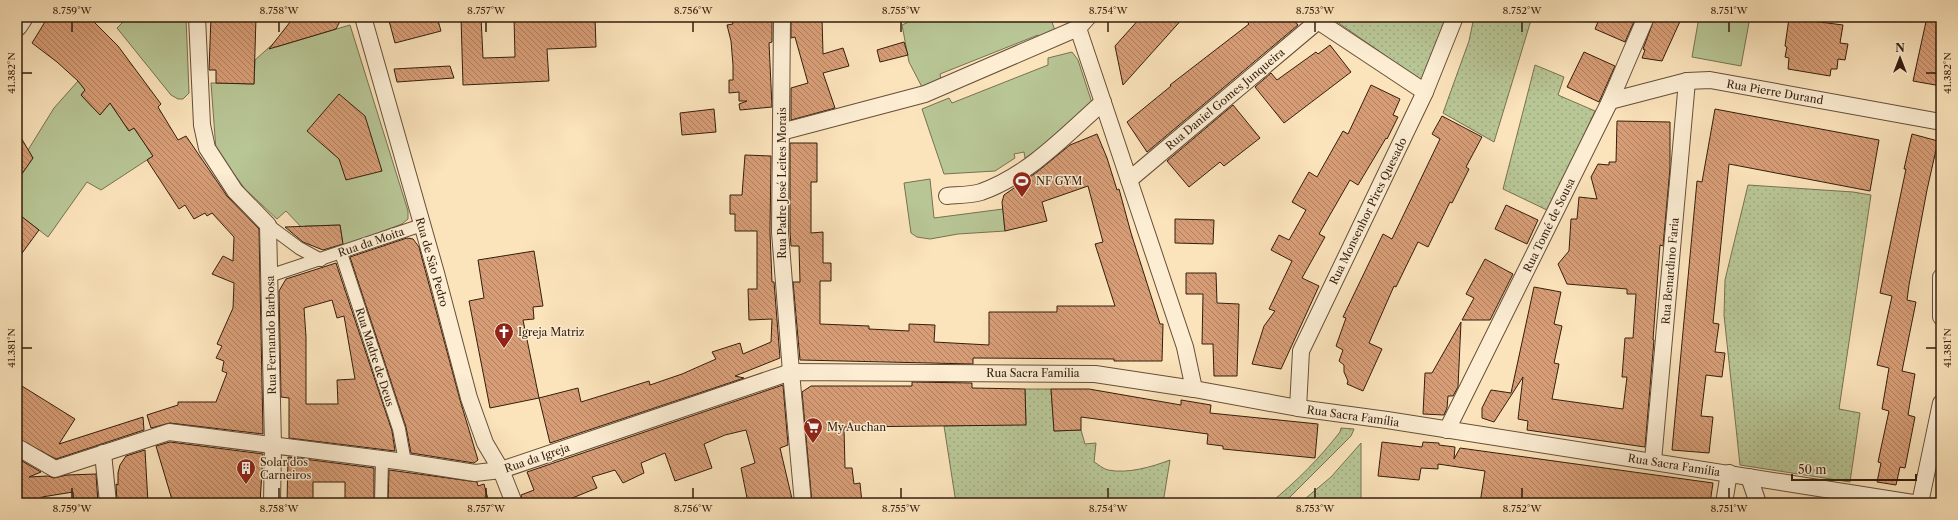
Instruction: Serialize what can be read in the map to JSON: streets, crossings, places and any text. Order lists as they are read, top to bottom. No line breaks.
{"streets":{"street":["Rua Pierre Durand","Rua Daniel Gomes Junqueira","Rua Padre José Leites Morais","Rua Monsenhor Pires Quesado","Rua Tomé de Sousa","Rua da Moita","Rua de São Pedro","Rua Benardino Faria","Rua Fernando Barbosa","Rua Madre de Deus","Rua Sacra Família","Rua da Igreja"]},"crossings":[["Rua Pierre Durand","Rua Tomé de Sousa"],["Rua Pierre Durand","Rua Benardino Faria"],["Rua Padre José Leites Morais","Rua Sacra Família"],["Rua Padre José Leites Morais","Rua da Igreja"],["Rua Monsenhor Pires Quesado","Rua Sacra Família"],["Rua Tomé de Sousa","Rua Sacra Família"],["Rua da Moita","Rua de São Pedro"],["Rua da Moita","Rua Fernando Barbosa"],["Rua da Moita","Rua Madre de Deus"],["Rua de São Pedro","Rua da Igreja"],["Rua Benardino Faria","Rua Sacra Família"],["Rua Fernando Barbosa","Rua da Igreja"],["Rua Madre de Deus","Rua da Igreja"],["Rua Sacra Família","Rua da Igreja"]],"places":{"sports":["NF GYM"],"church":["Igreja Matriz"],"supermarket":["My Auchan"],"building":["Solar dos Carneiros"]},"scale_bar":"50 m","north":"top","coordinates":["8.759°W","8.758°W","8.757°W","8.756°W","8.755°W","8.754°W","8.753°W","8.752°W","8.751°W","41.382°N","41.381°N"]}
